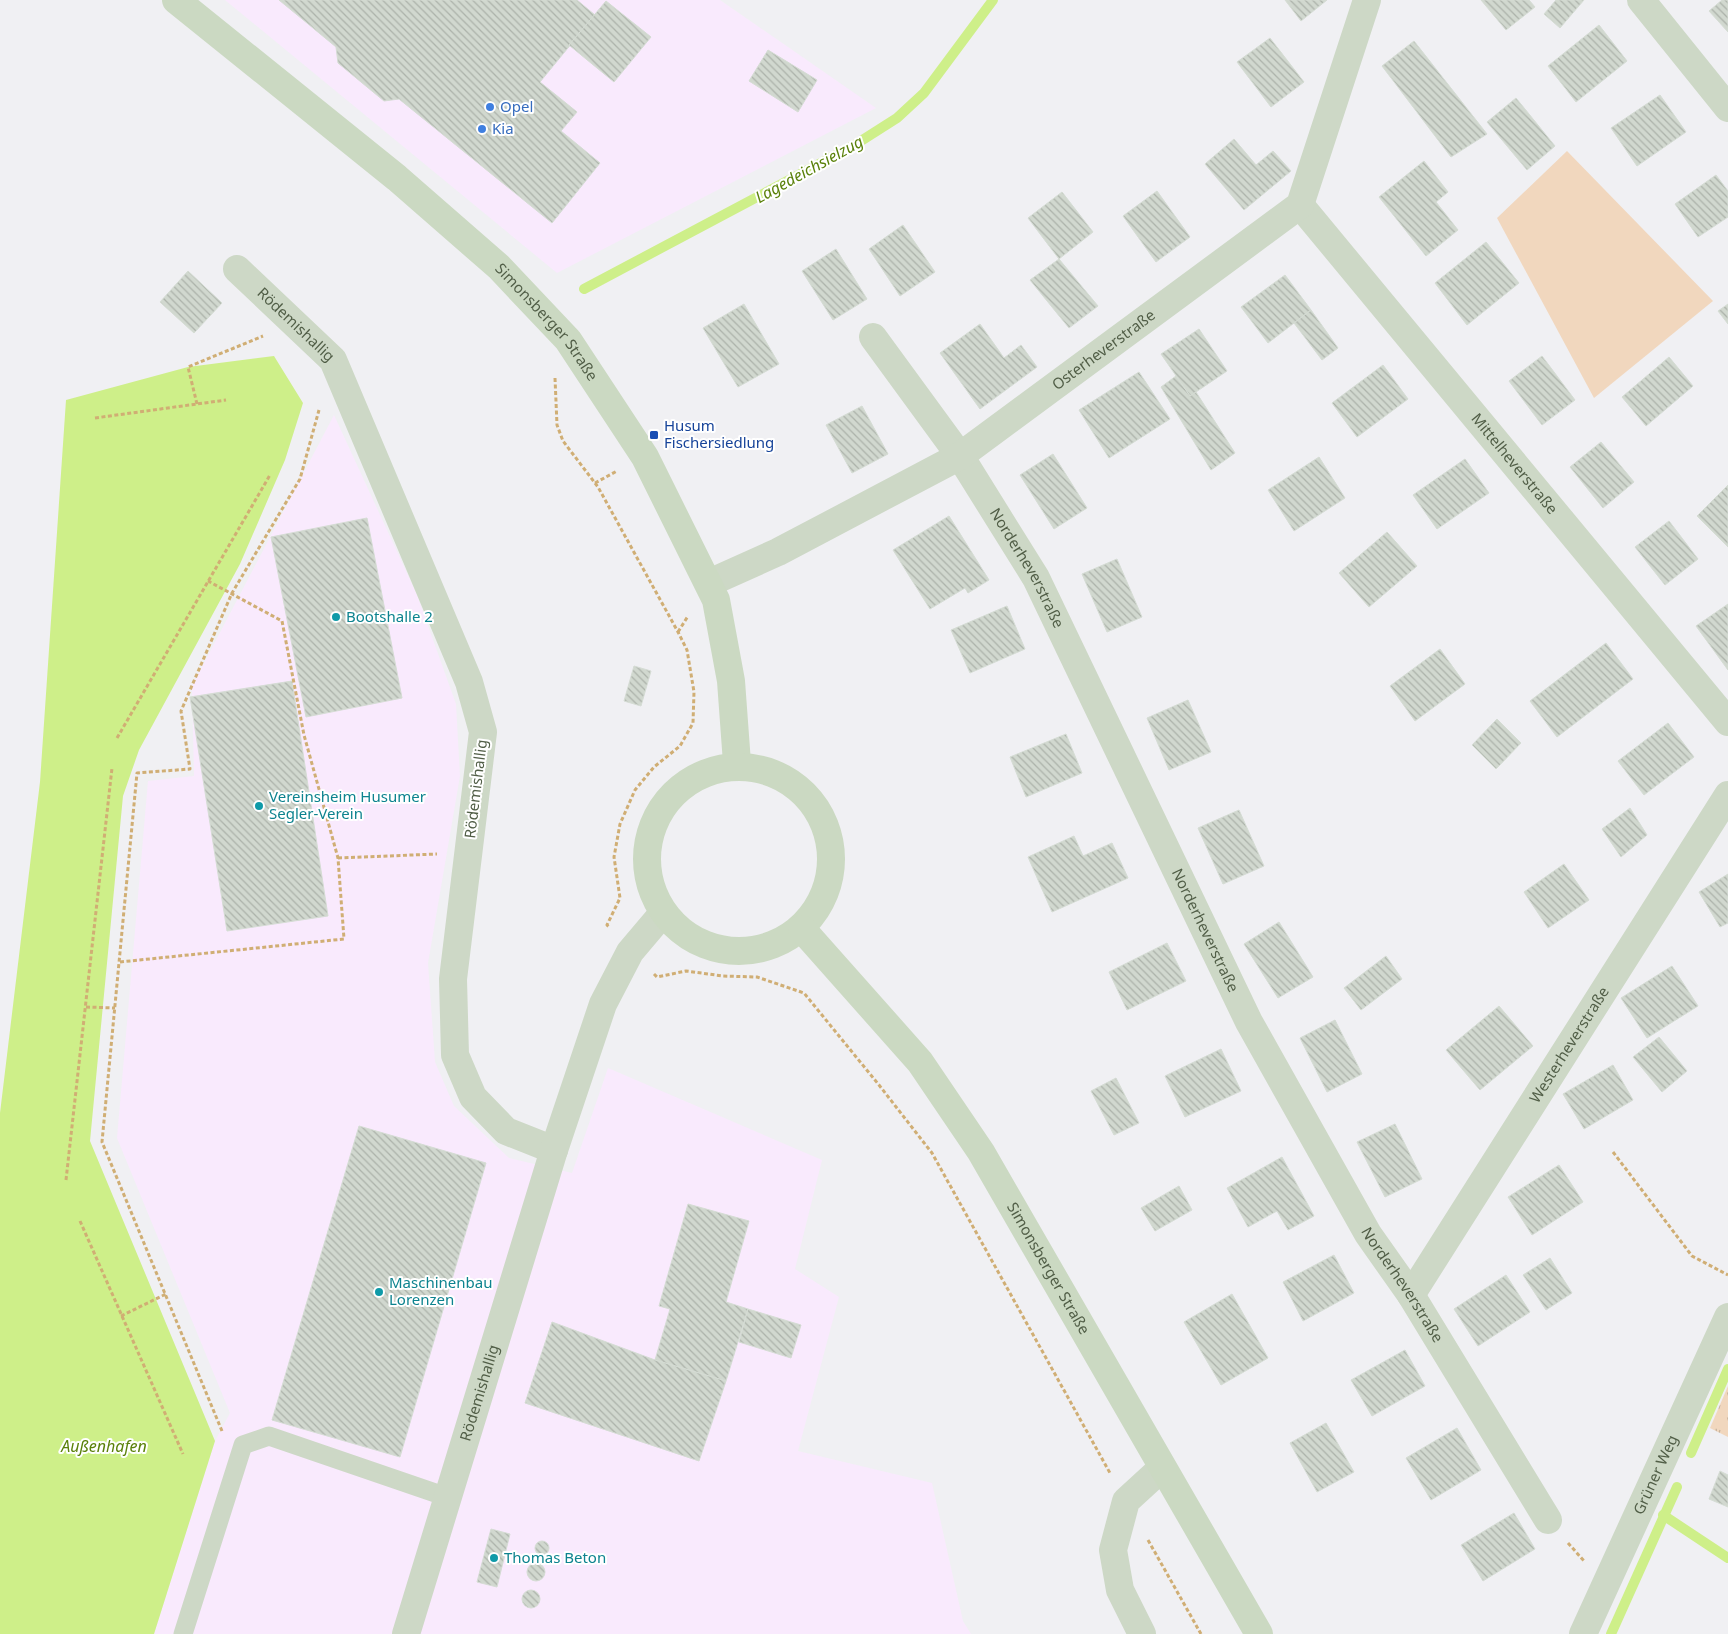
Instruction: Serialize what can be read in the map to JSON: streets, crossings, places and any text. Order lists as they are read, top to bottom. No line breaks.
{"streets":{"main road":["Simonsberger Straße"],"street":["Rödemishallig","Osterheverstraße","Mittelheverstraße","Norderheverstraße","Westerheverstraße","Grüner Weg"]},"crossings":[["Simonsberger Straße","Osterheverstraße"],["Osterheverstraße","Mittelheverstraße"],["Osterheverstraße","Norderheverstraße"],["Norderheverstraße","Westerheverstraße"]],"water":["Lagedeichsielzug","Außenhafen"],"places":{"other":["Opel","Kia","Bootshalle 2","Vereinsheim Husumer Segler-Verein","Maschinenbau Lorenzen","Thomas Beton"],"transit":["Husum Fischersiedlung"]}}
